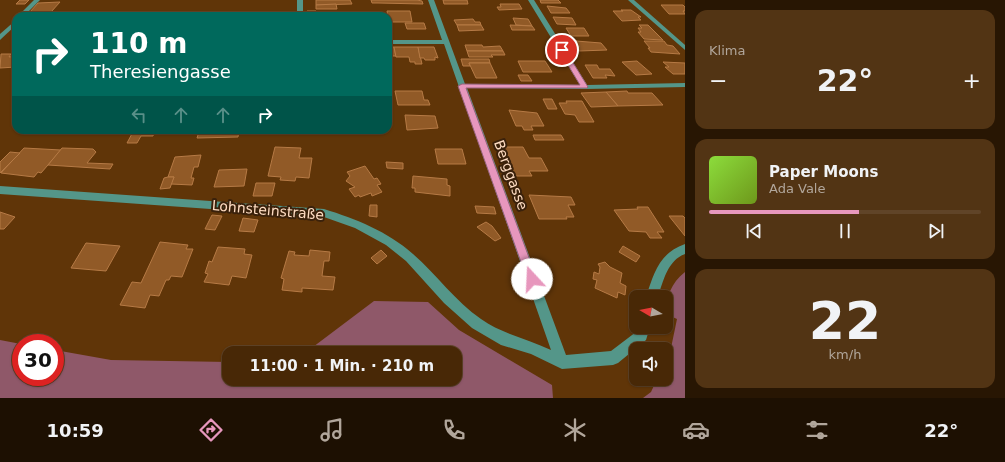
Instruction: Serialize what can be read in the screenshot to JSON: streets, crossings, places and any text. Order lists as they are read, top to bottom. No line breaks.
{"streets":{"street":["Berggasse","Lohnsteinstraße"]},"crossings":[["Berggasse","Lohnsteinstraße"]],"north":"left","page":{"tile":["Klima",["22","km/h"]],"turn":["110 m","Theresiengasse"],"heat":["−","22°","+"],"song":["Paper Moons","Ada Vale"],"limit":"30","trip":"11:00 · 1 Min. · 210 m","tabs":["10:59","22°"]}}
